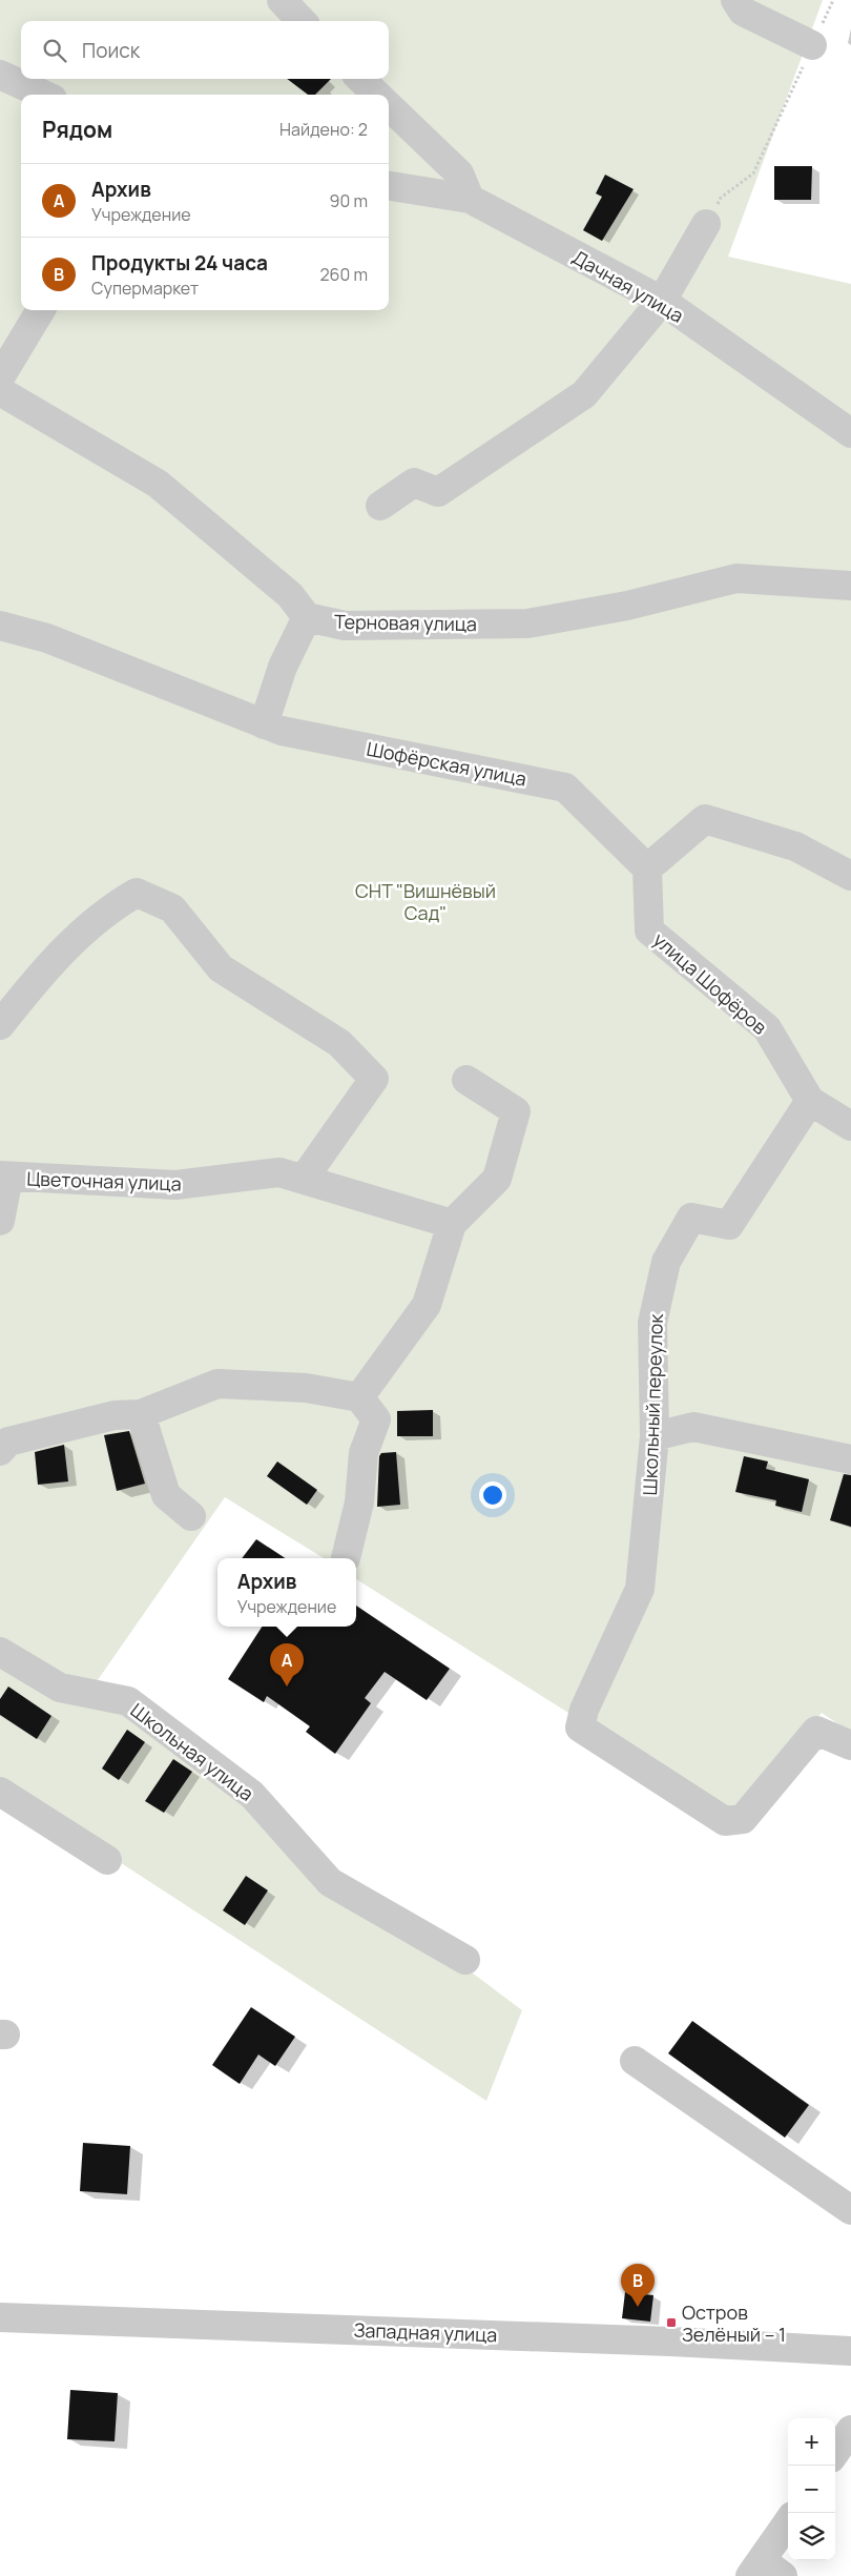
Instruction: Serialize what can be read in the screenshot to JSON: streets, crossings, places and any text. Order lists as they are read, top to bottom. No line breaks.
{"streets":{"street":["Дачная улица","Терновая улица","Шофёрская улица","улица Шофёров","Цветочная улица","Школьный переулок","Школьная улица","Западная улица"]},"crossings":[["Шофёрская улица","улица Шофёров"],["улица Шофёров","Школьный переулок"]],"parks":["СНТ \"Вишнёвый Сад\""],"places":{"transit":["Остров Зелёный – 1"]},"page":{"search":"Поиск","heading":["Рядом","Найдено: 2"],"list":[{"mark":"A","name":"Архив","note":"Учреждение","value":"90 m"},{"mark":"B","name":"Продукты 24 часа","note":"Супермаркет","value":"260 m"}],"popup":["Архив","Учреждение"],"pins":["A","B"],"map_buttons":["+","−"]}}
